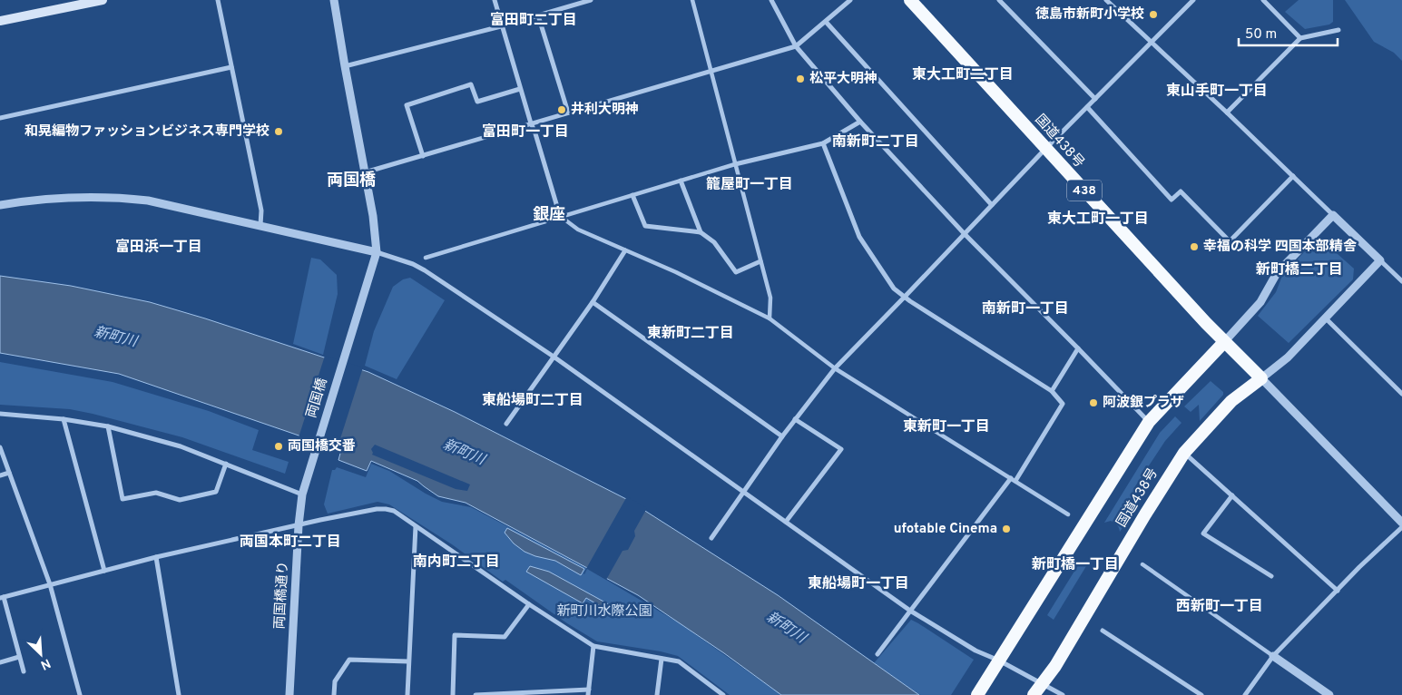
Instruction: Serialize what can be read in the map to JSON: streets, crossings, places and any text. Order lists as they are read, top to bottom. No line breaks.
{"streets":{"highway":["国道438号","438"],"street":["両国橋","両国橋通り"]},"crossings":[["両国橋","両国橋通り"]],"districts":["富田町二丁目","東大工町二丁目","東山手町一丁目","富田町一丁目","南新町二丁目","両国橋","籠屋町一丁目","銀座","東大工町一丁目","富田浜一丁目","新町橋二丁目","南新町一丁目","東新町二丁目","東船場町二丁目","東新町一丁目","両国本町二丁目","南内町二丁目","新町橋一丁目","東船場町一丁目","西新町一丁目"],"water":["新町川"],"parks":["新町川水際公園"],"places":["徳島市新町小学校","松平大明神","井利大明神","和晃編物ファッションビジネス専門学校","幸福の科学 四国本部精舎","阿波銀プラザ","両国橋交番","ufotable Cinema"],"scale_bar":"50 m","north":"bottom right"}
